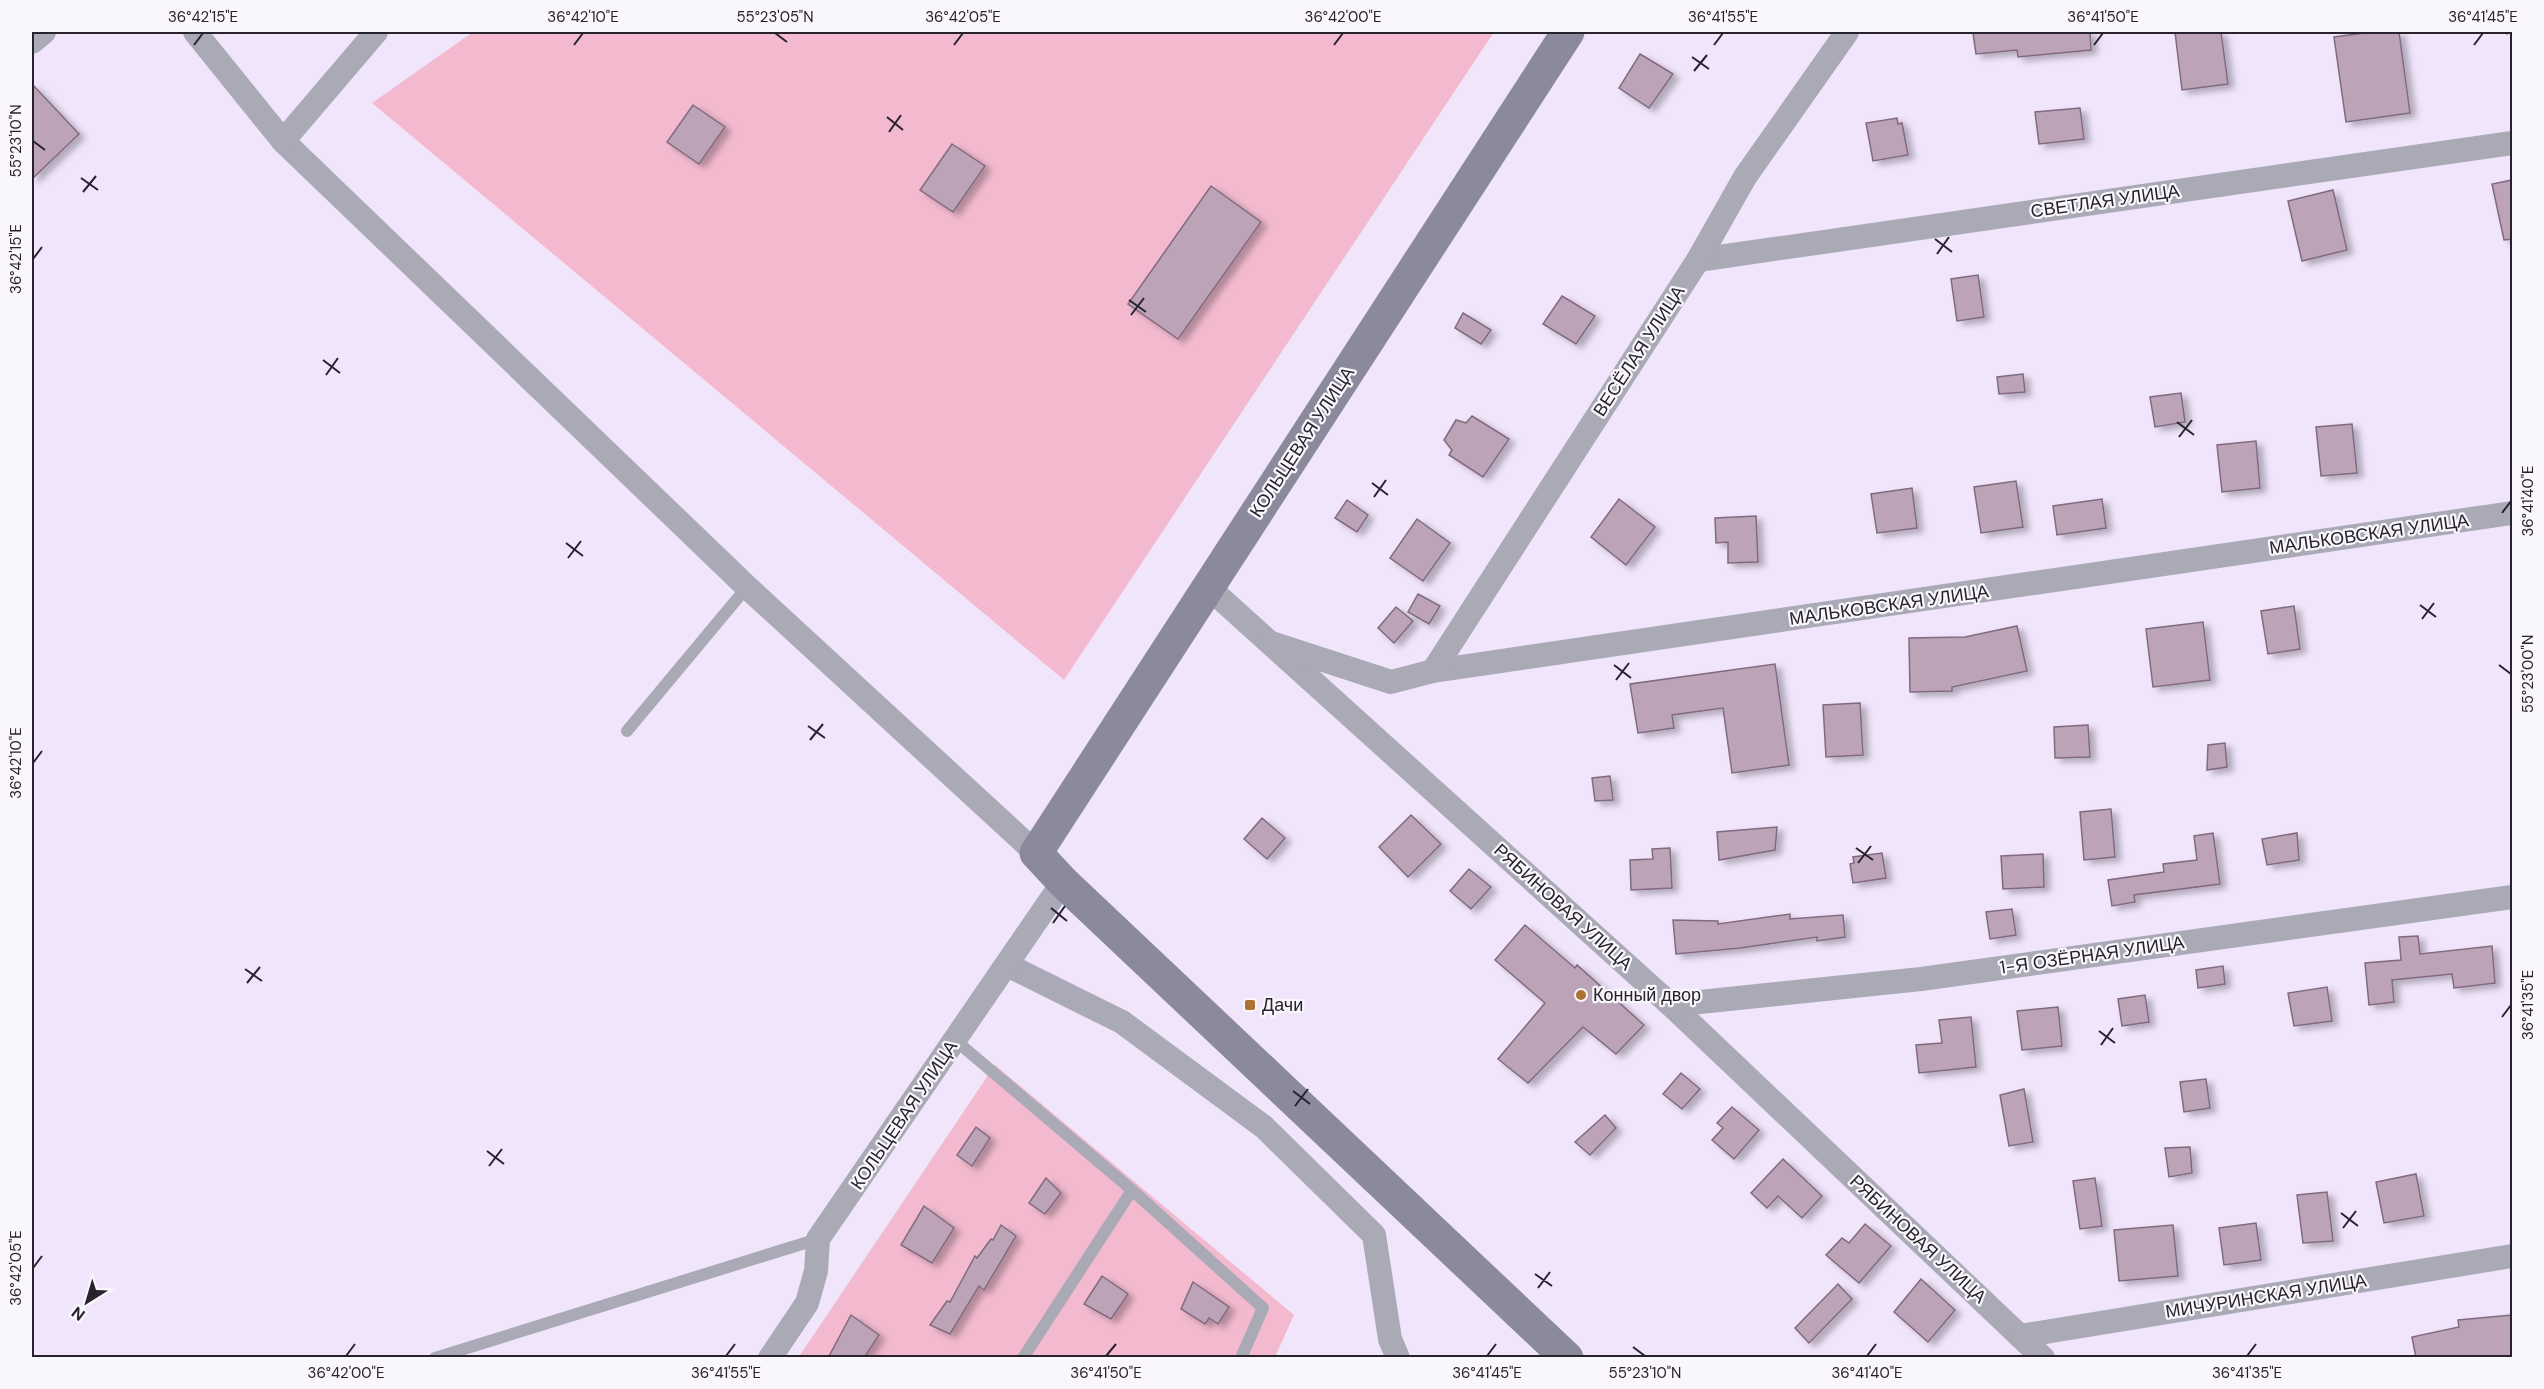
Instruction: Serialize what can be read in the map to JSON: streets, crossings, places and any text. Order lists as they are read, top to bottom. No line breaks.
{"streets":{"street":["СВЕТЛАЯ УЛИЦА","ВЕСЁЛАЯ УЛИЦА","КОЛЬЦЕВАЯ УЛИЦА","МАЛЬКОВСКАЯ УЛИЦА","РЯБИНОВАЯ УЛИЦА","1-Я ОЗЁРНАЯ УЛИЦА","МИЧУРИНСКАЯ УЛИЦА"]},"crossings":[["СВЕТЛАЯ УЛИЦА","ВЕСЁЛАЯ УЛИЦА"],["ВЕСЁЛАЯ УЛИЦА","МАЛЬКОВСКАЯ УЛИЦА"],["КОЛЬЦЕВАЯ УЛИЦА","РЯБИНОВАЯ УЛИЦА"],["МАЛЬКОВСКАЯ УЛИЦА","РЯБИНОВАЯ УЛИЦА"],["РЯБИНОВАЯ УЛИЦА","1-Я ОЗЁРНАЯ УЛИЦА"],["РЯБИНОВАЯ УЛИЦА","МИЧУРИНСКАЯ УЛИЦА"]],"places":{"other":["Конный двор"],"transit":["Дачи"]},"north":"bottom left","coordinates":["36°42'15\"E","36°42'10\"E","55°23'05\"N","36°42'05\"E","36°42'00\"E","36°41'55\"E","36°41'50\"E","36°41'45\"E","55°23'10\"N","36°41'40\"E","55°23'00\"N","36°41'35\"E"]}
